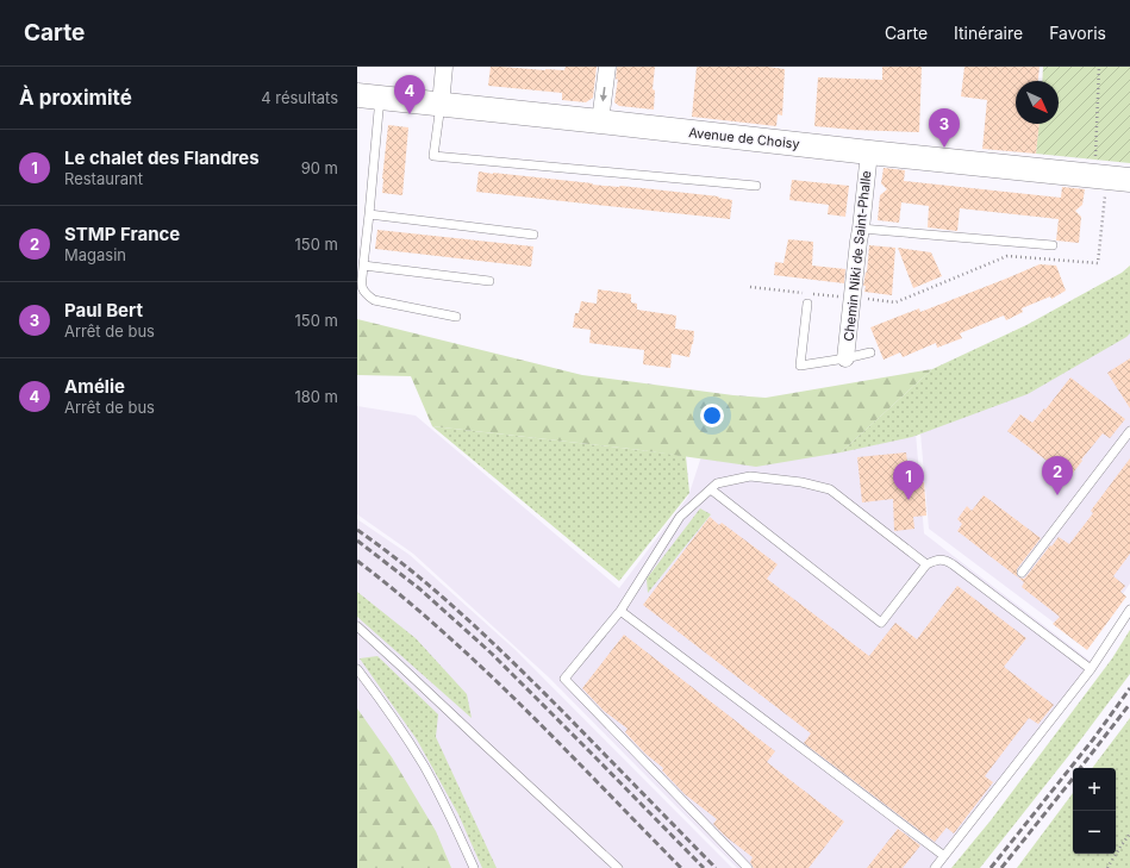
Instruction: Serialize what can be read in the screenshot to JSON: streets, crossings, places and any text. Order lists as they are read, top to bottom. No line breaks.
{"streets":{"main road":["Avenue de Choisy"],"street":["Chemin Niki de Saint-Phalle"]},"crossings":[["Avenue de Choisy","Chemin Niki de Saint-Phalle"]],"north":"bottom right","page":{"header":"Carte","nav":["Carte","Itinéraire","Favoris"],"heading":["À proximité","4 résultats"],"pins":["4","3","2","1"],"list":[{"mark":"1","name":"Le chalet des Flandres","note":"Restaurant","value":"90 m"},{"mark":"2","name":"STMP France","note":"Magasin","value":"150 m"},{"mark":"3","name":"Paul Bert","note":"Arrêt de bus","value":"150 m"},{"mark":"4","name":"Amélie","note":"Arrêt de bus","value":"180 m"}],"map_buttons":["+","−"]}}
